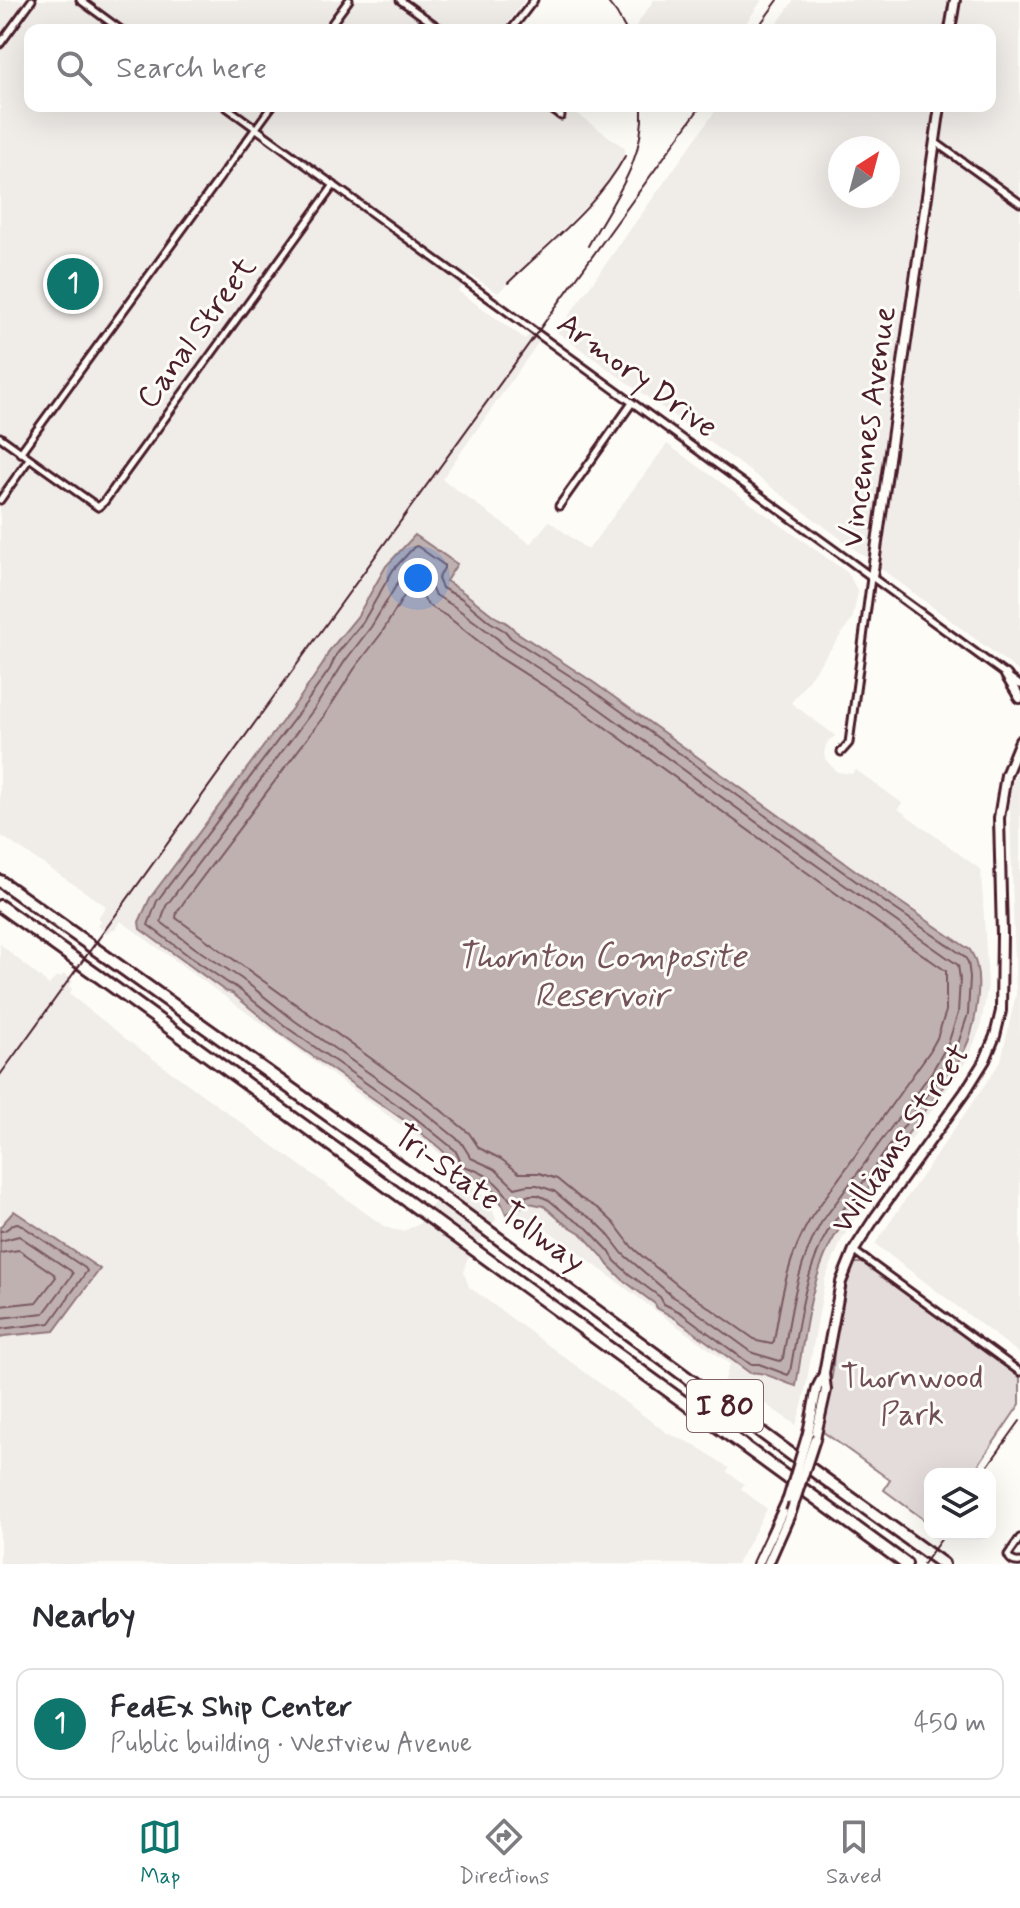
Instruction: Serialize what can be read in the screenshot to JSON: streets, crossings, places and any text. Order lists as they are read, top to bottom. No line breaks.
{"streets":{"highway":["Tri-State Tollway","I 80"],"street":["Canal Street","Armory Drive","Vincennes Avenue","Williams Street"]},"crossings":[["Canal Street","Armory Drive"],["Armory Drive","Vincennes Avenue"]],"water":["Thornton Composite Reservoir"],"parks":["Thornwood Park"],"north":"top right","page":{"search":"Search here","pins":"1","heading":"Nearby","list":[{"mark":"1","name":"FedEx Ship Center","note":"Public building · Westview Avenue","value":"450 m"}],"nav":["Map","Directions","Saved"]}}
